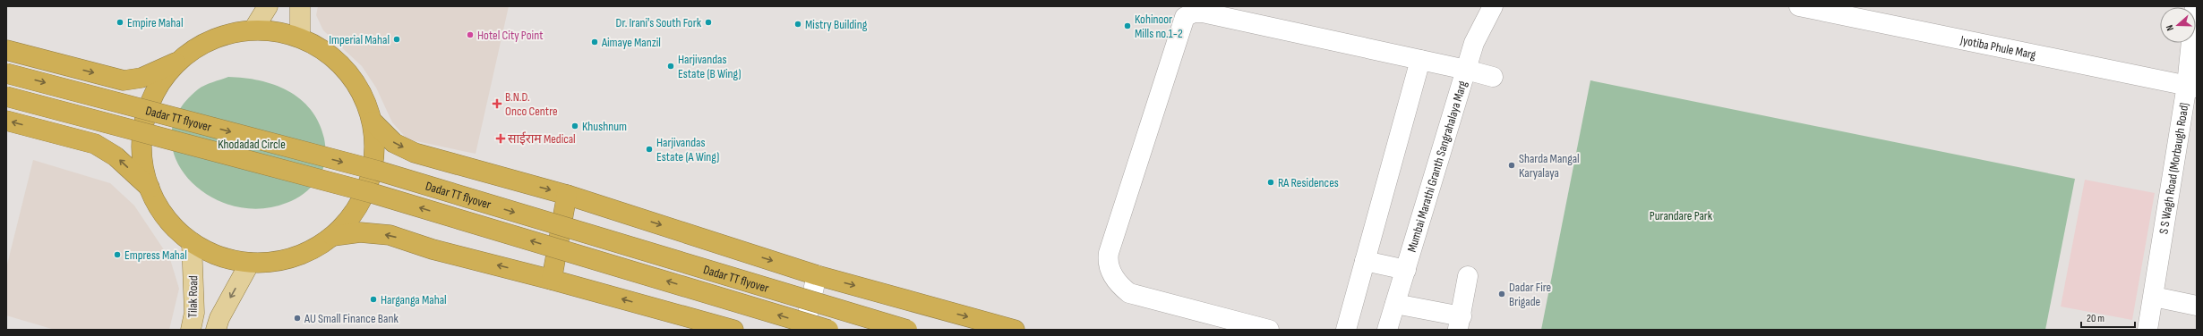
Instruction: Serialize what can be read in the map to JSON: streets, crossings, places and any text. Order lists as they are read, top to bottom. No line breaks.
{"streets":{"highway":["Dadar TT flyover"],"main road":["Tilak Road"],"street":["Jyotiba Phule Marg","Mumbai Marathi Granth Sangrahalaya Marg","S S Wagh Road (Morbaugh Road)"]},"crossings":[["Jyotiba Phule Marg","S S Wagh Road (Morbaugh Road)"]],"parks":["Khodadad Circle","Purandare Park"],"places":{"other":["Empire Mahal","Dr. Irani's South Fork","Mistry Building","Kohinoor Mills no.1-2","Hotel City Point","Imperial Mahal","Aimaye Manzil","Harjivandas Estate (B Wing)","Khushnum","Harjivandas Estate (A Wing)","Sharda Mangal Karyalaya","RA Residences","Empress Mahal","Dadar Fire Brigade","Harganga Mahal","AU Small Finance Bank"],"health":["B.N.D. Onco Centre","साईराम Medical"]},"scale_bar":"20 m","north":"left"}
